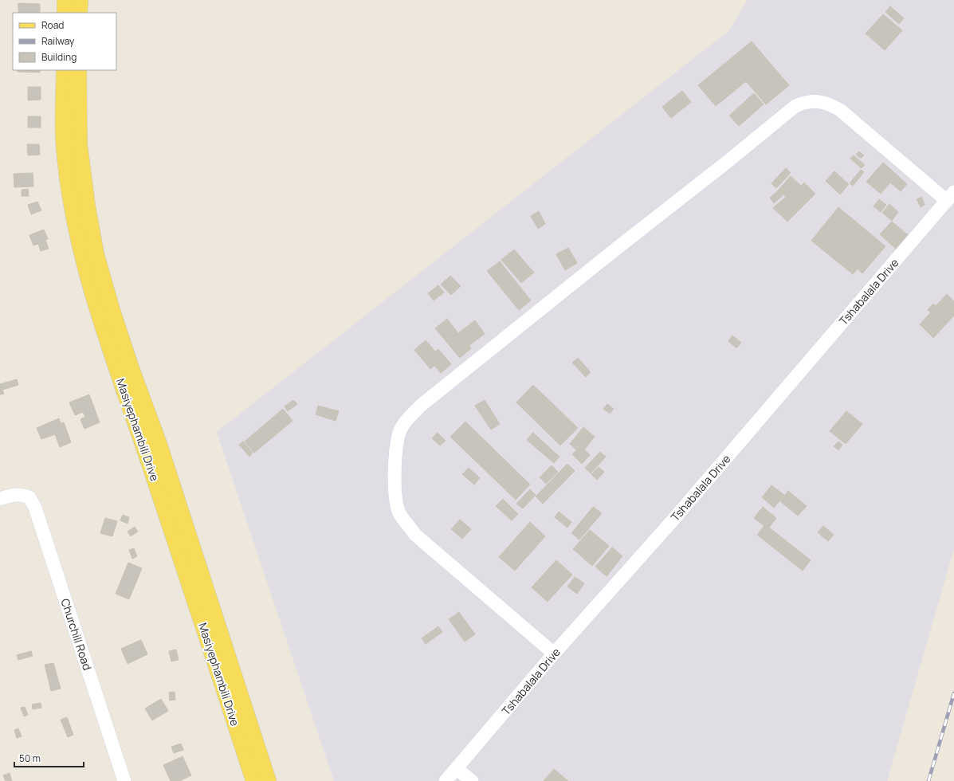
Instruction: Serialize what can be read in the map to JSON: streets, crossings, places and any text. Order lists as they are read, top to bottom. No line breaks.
{"streets":{"main road":["Masiyephambili Drive"],"street":["Tshabalala Drive","Churchill Road"]},"legend":["Road","Railway","Building"],"scale_bar":"50 m"}
